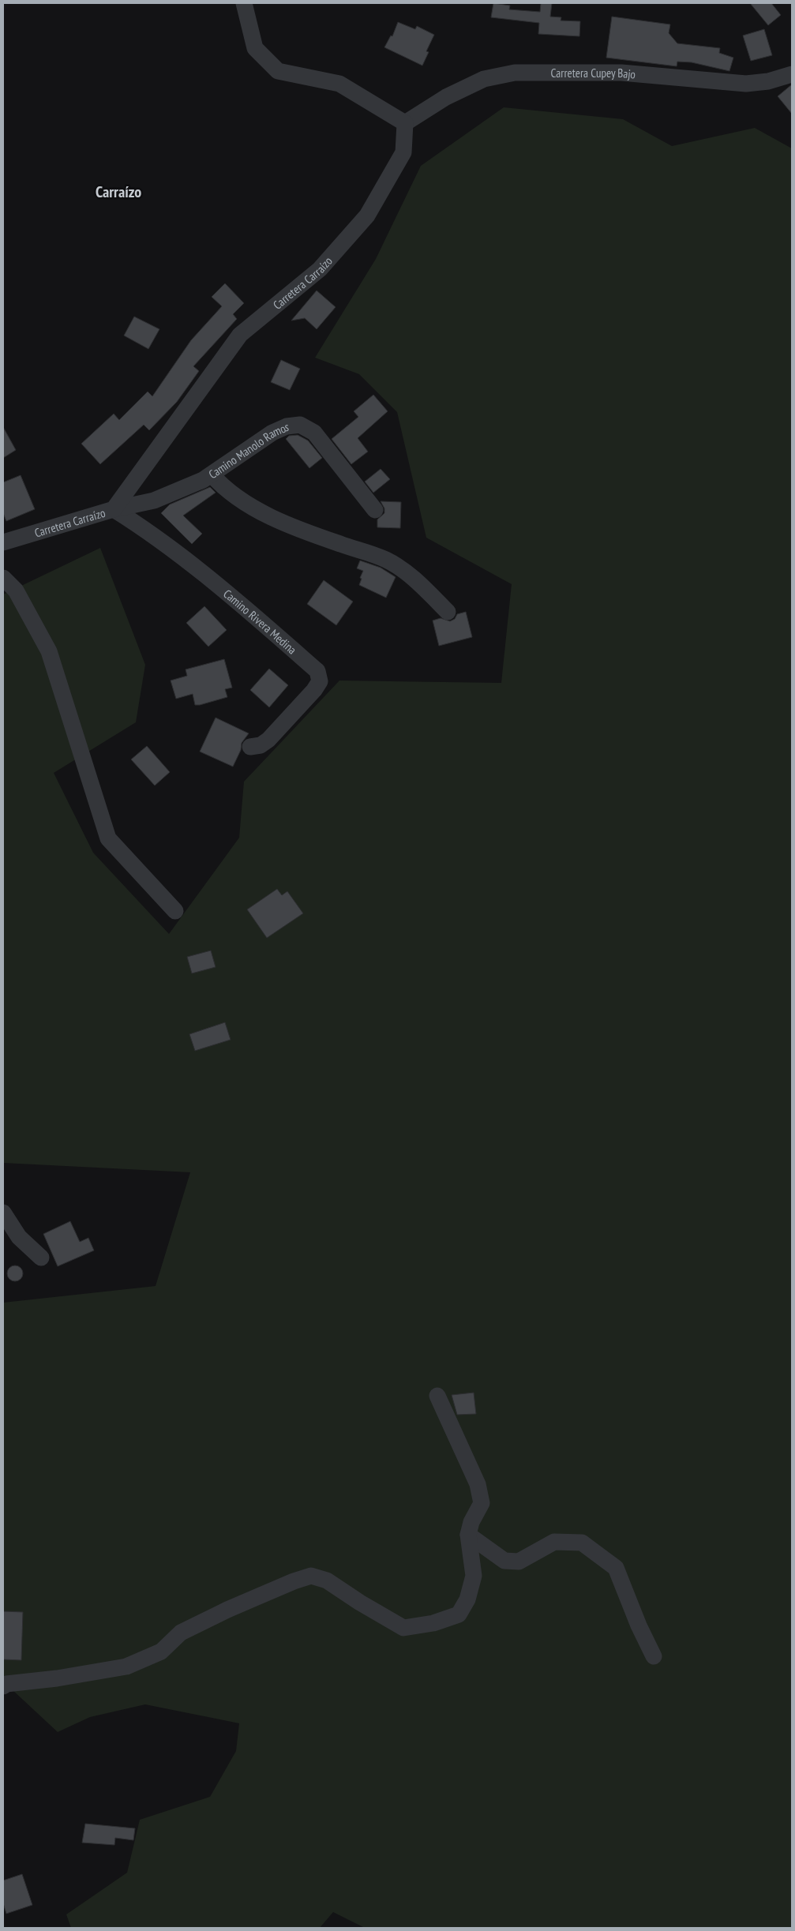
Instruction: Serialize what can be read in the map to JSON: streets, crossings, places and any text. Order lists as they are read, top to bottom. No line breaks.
{"streets":{"street":["Carretera Cupey Bajo","Carretera Carraízo","Camino Manolo Ramos","Camino Rivera Medina"]},"crossings":[["Carretera Cupey Bajo","Carretera Carraízo"],["Carretera Carraízo","Camino Manolo Ramos"],["Carretera Carraízo","Camino Rivera Medina"],["Camino Manolo Ramos","Camino Rivera Medina"]],"districts":["Carraízo"]}
